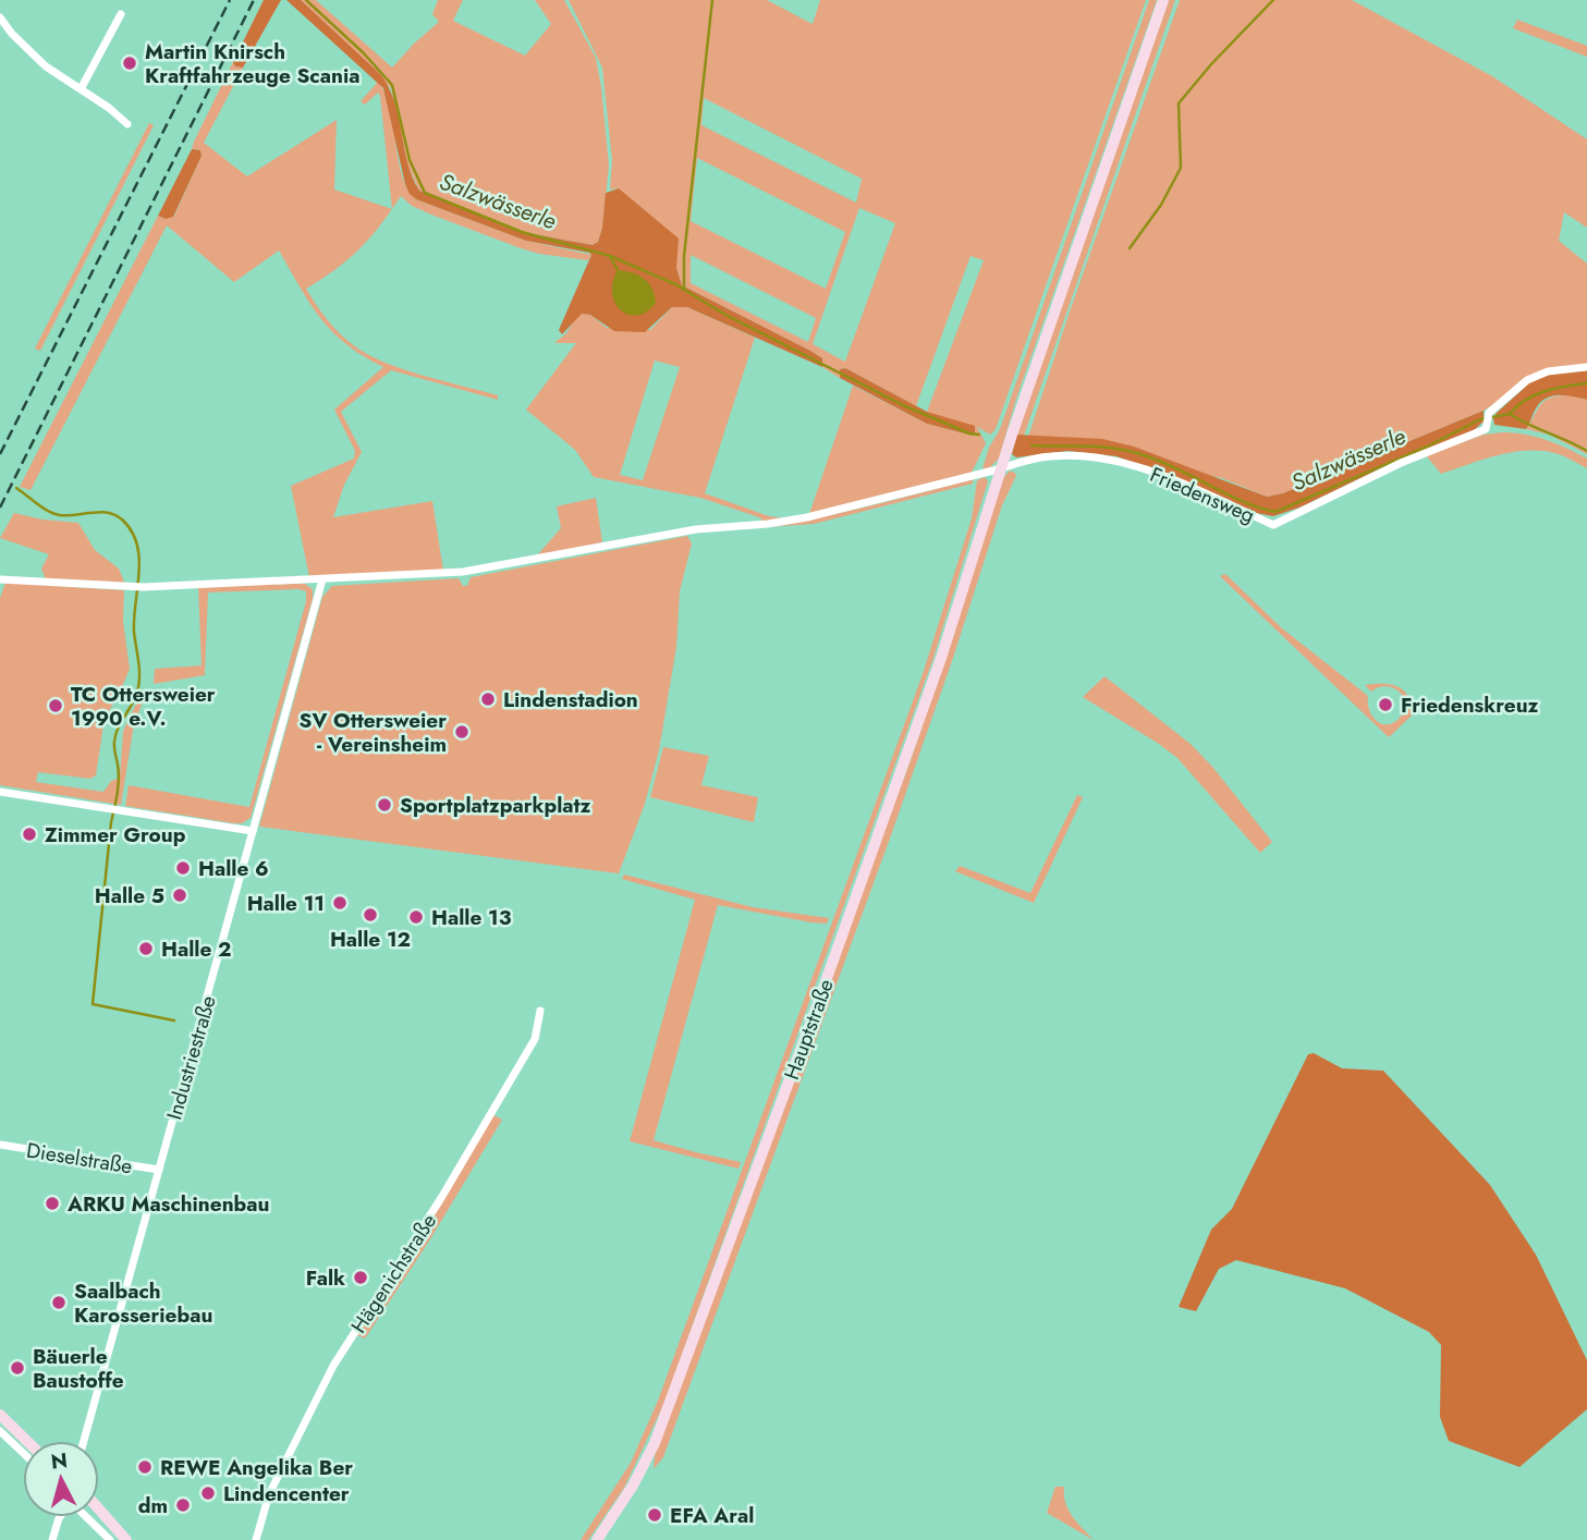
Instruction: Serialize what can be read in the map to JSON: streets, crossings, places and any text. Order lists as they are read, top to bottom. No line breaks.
{"streets":{"street":["Friedensweg","Hauptstraße","Industriestraße","Dieselstraße","Hägenichstraße"]},"crossings":[["Friedensweg","Hauptstraße"],["Friedensweg","Industriestraße"],["Industriestraße","Dieselstraße"]],"water":["Salzwässerle"],"places":["Martin Knirsch Kraftfahrzeuge Scania","Lindenstadion","Friedenskreuz","TC Ottersweier 1990 e.V.","SV Ottersweier - Vereinsheim","Sportplatzparkplatz","Zimmer Group","Halle 6","Halle 5","Halle 11","Halle 12","Halle 13","Halle 2","ARKU Maschinenbau","Falk","Saalbach Karosseriebau","Bäuerle Baustoffe","REWE Angelika Ber","Lindencenter","dm","EFA Aral"],"north":"top"}
